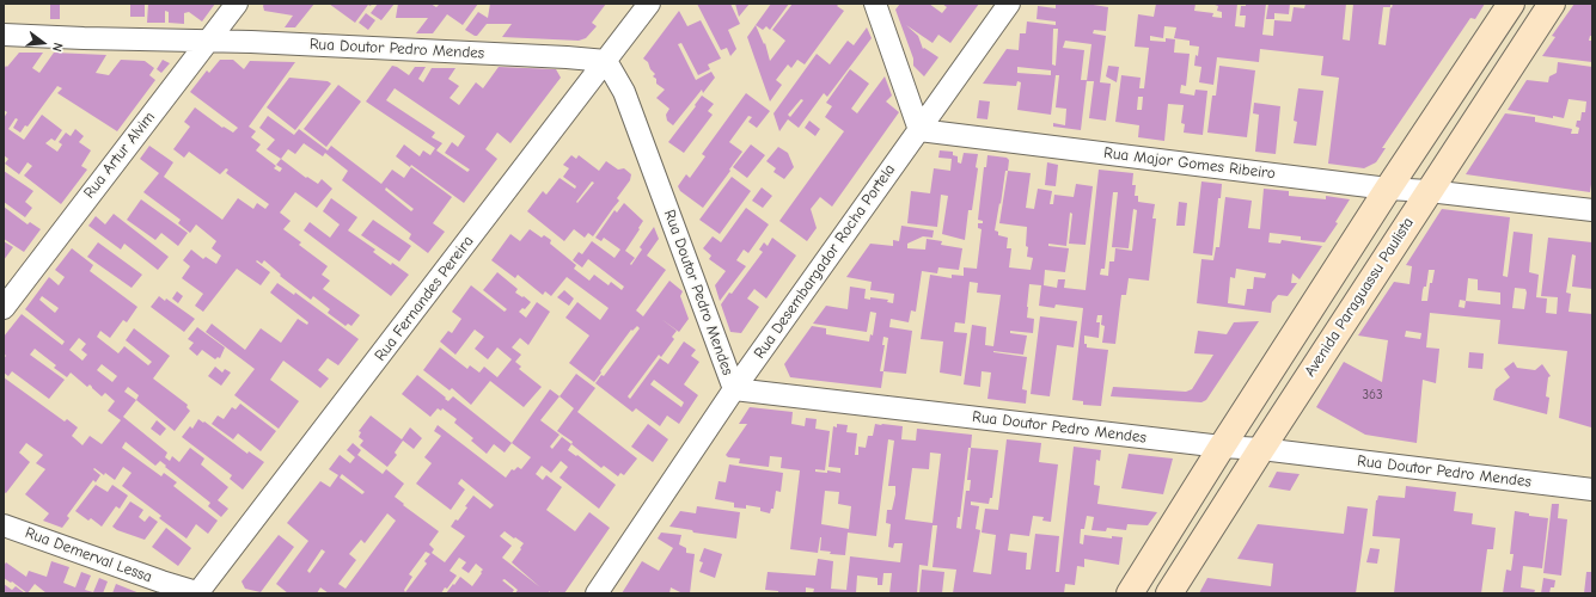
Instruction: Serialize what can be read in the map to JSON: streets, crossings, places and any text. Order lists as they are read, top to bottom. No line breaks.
{"streets":{"main road":["Avenida Paraguassu Paulista"],"street":["Rua Doutor Pedro Mendes","Rua Artur Alvim","Rua Major Gomes Ribeiro","Rua Desembargador Rocha Portela","Rua Fernandes Pereira","Rua Demerval Lessa"]},"crossings":[["Rua Doutor Pedro Mendes","Rua Artur Alvim"],["Rua Doutor Pedro Mendes","Rua Desembargador Rocha Portela"],["Rua Doutor Pedro Mendes","Avenida Paraguassu Paulista"],["Rua Doutor Pedro Mendes","Rua Fernandes Pereira"],["Rua Major Gomes Ribeiro","Rua Desembargador Rocha Portela"],["Rua Major Gomes Ribeiro","Avenida Paraguassu Paulista"],["Rua Fernandes Pereira","Rua Demerval Lessa"]],"house_numbers":["363"],"north":"right"}
